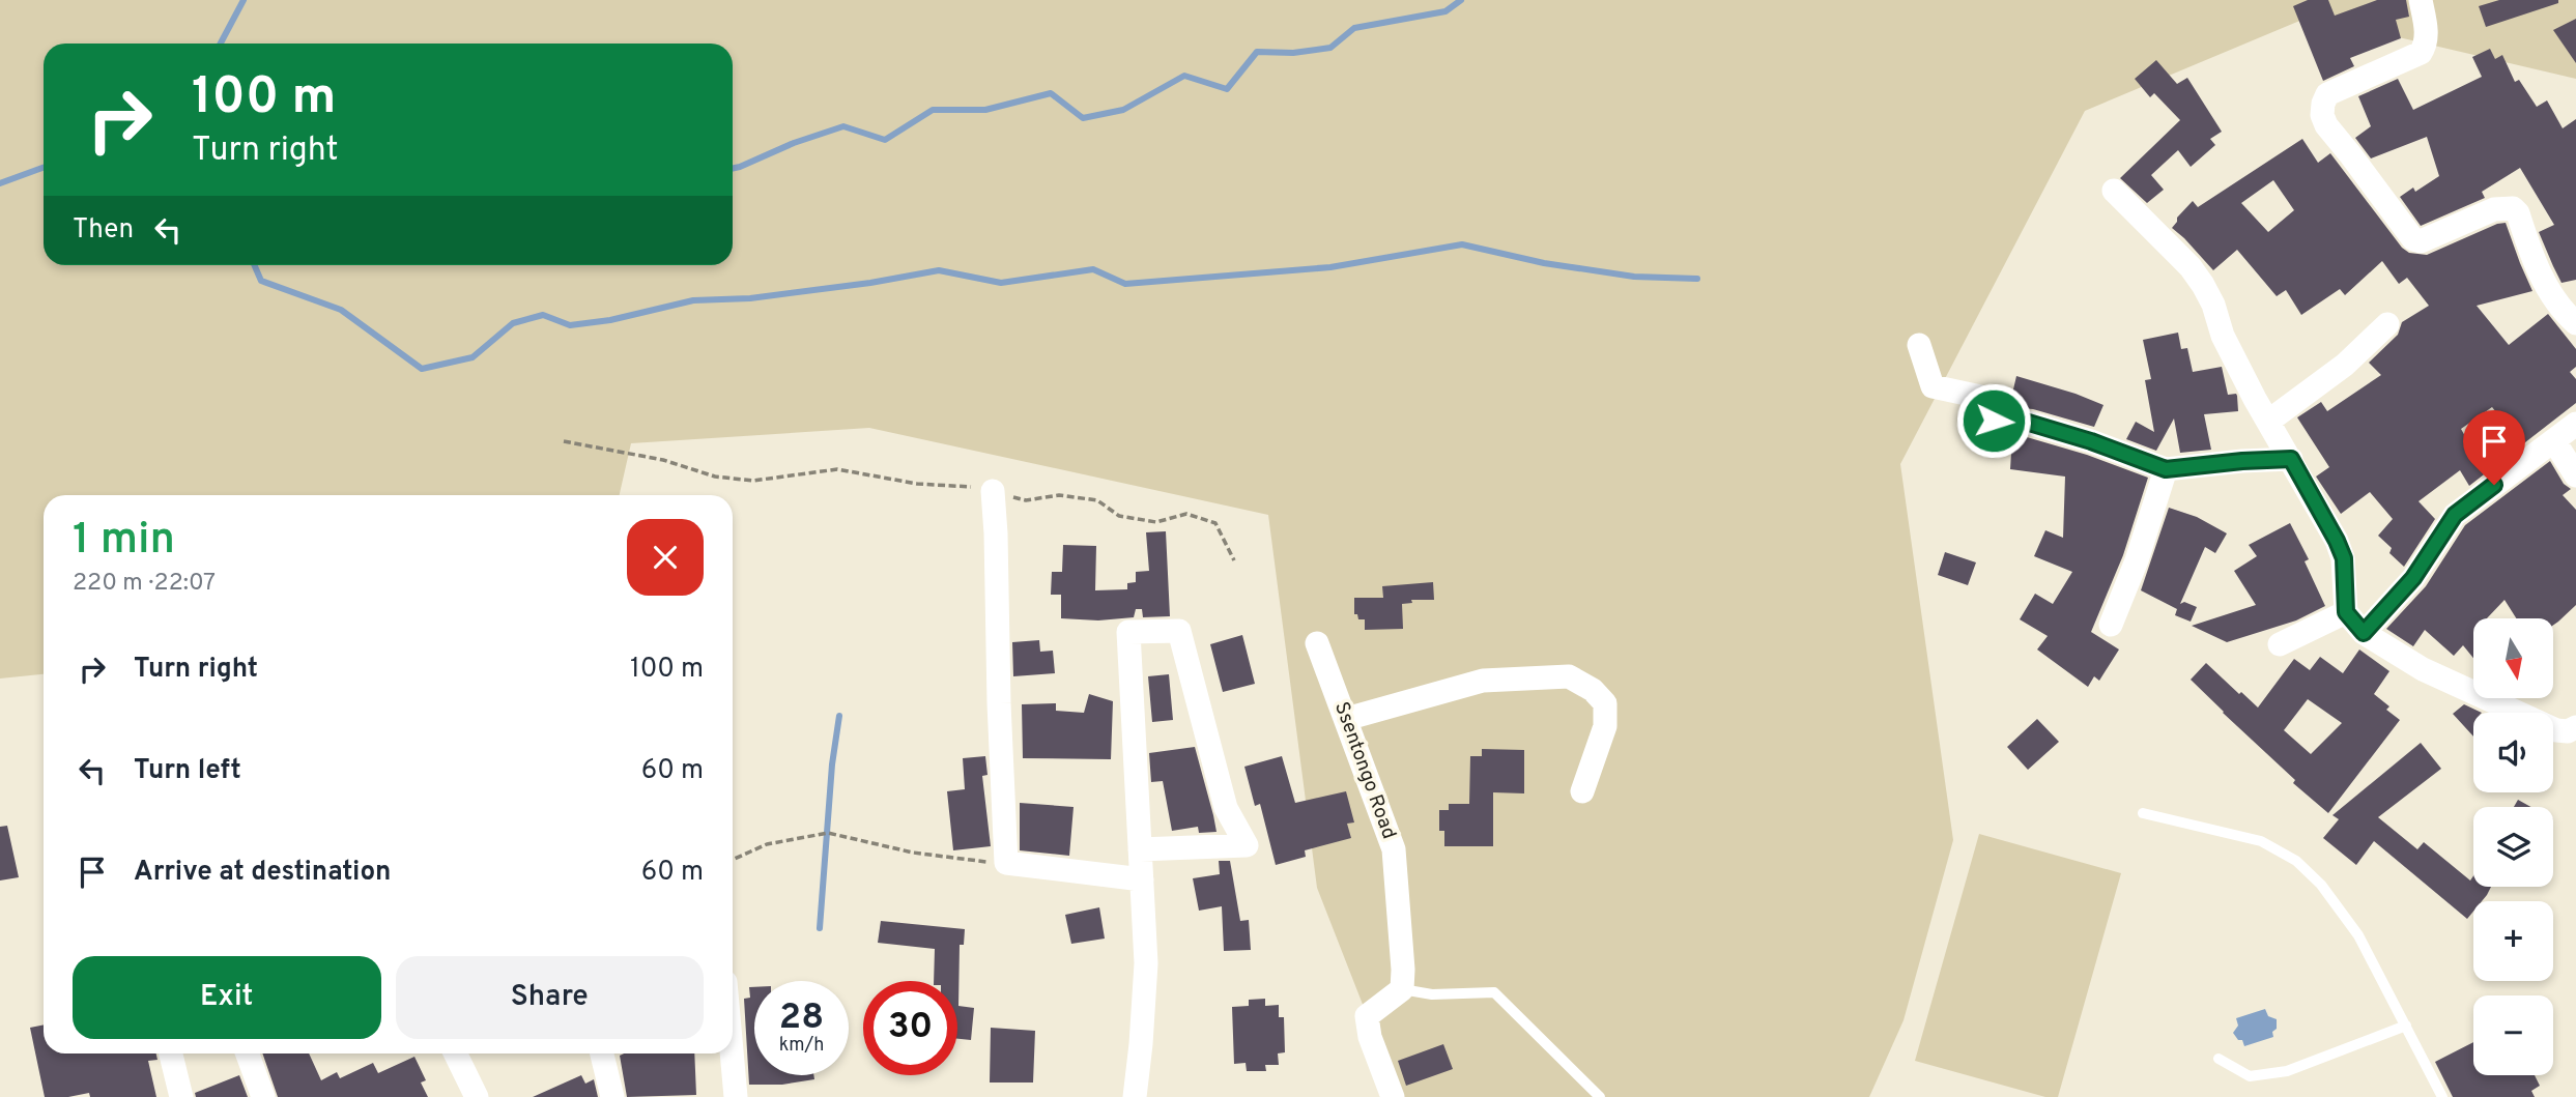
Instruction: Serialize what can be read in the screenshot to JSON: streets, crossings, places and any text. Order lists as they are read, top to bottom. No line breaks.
{"streets":{"street":["Ssentongo Road"]},"north":"bottom","page":{"turn":["100 m","Turn right"],"then":"Then","heading":["1 min","220 m · 22:07"],"map_buttons":["+","−"],"list":[{"name":"Turn right","value":"100 m"},{"name":"Turn left","value":"60 m"},{"name":"Arrive at destination","value":"60 m"}],"buttons":["Exit","Share"],"speed":"28 km/h","limit":"30"}}
